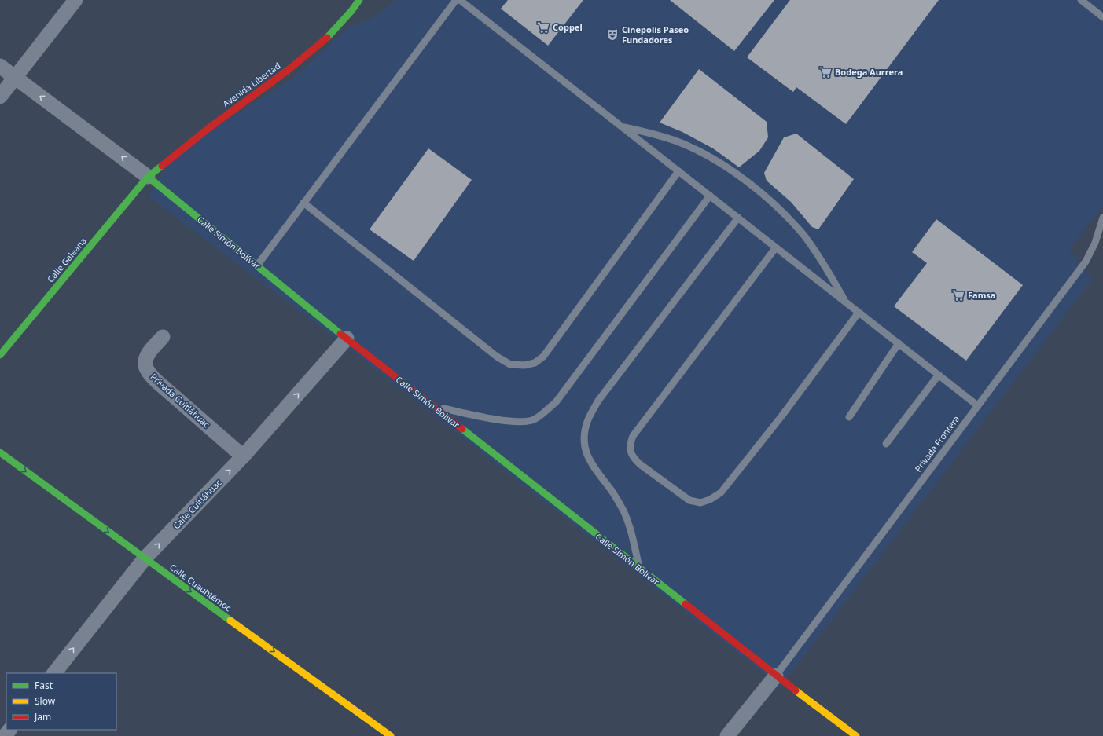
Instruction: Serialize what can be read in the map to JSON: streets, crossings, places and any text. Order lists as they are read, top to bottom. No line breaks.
{"streets":{"street":["Avenida Libertad","Calle Simón Bolívar","Calle Galeana","Privada Cuitláhuac","Calle Cuitláhuac","Calle Cuauhtémoc"],"lane":["Privada Frontera"]},"crossings":[["Avenida Libertad","Calle Simón Bolívar"],["Avenida Libertad","Calle Galeana"],["Calle Simón Bolívar","Calle Galeana"],["Calle Simón Bolívar","Privada Frontera"],["Calle Simón Bolívar","Calle Cuitláhuac"],["Privada Cuitláhuac","Calle Cuitláhuac"],["Calle Cuitláhuac","Calle Cuauhtémoc"]],"one_way":["Calle Cuitláhuac","Calle Cuauhtémoc"],"places":{"supermarket":["Coppel","Bodega Aurrera","Famsa"],"theatre":["Cinepolis Paseo Fundadores"]},"legend":["Fast","Slow","Jam"]}
